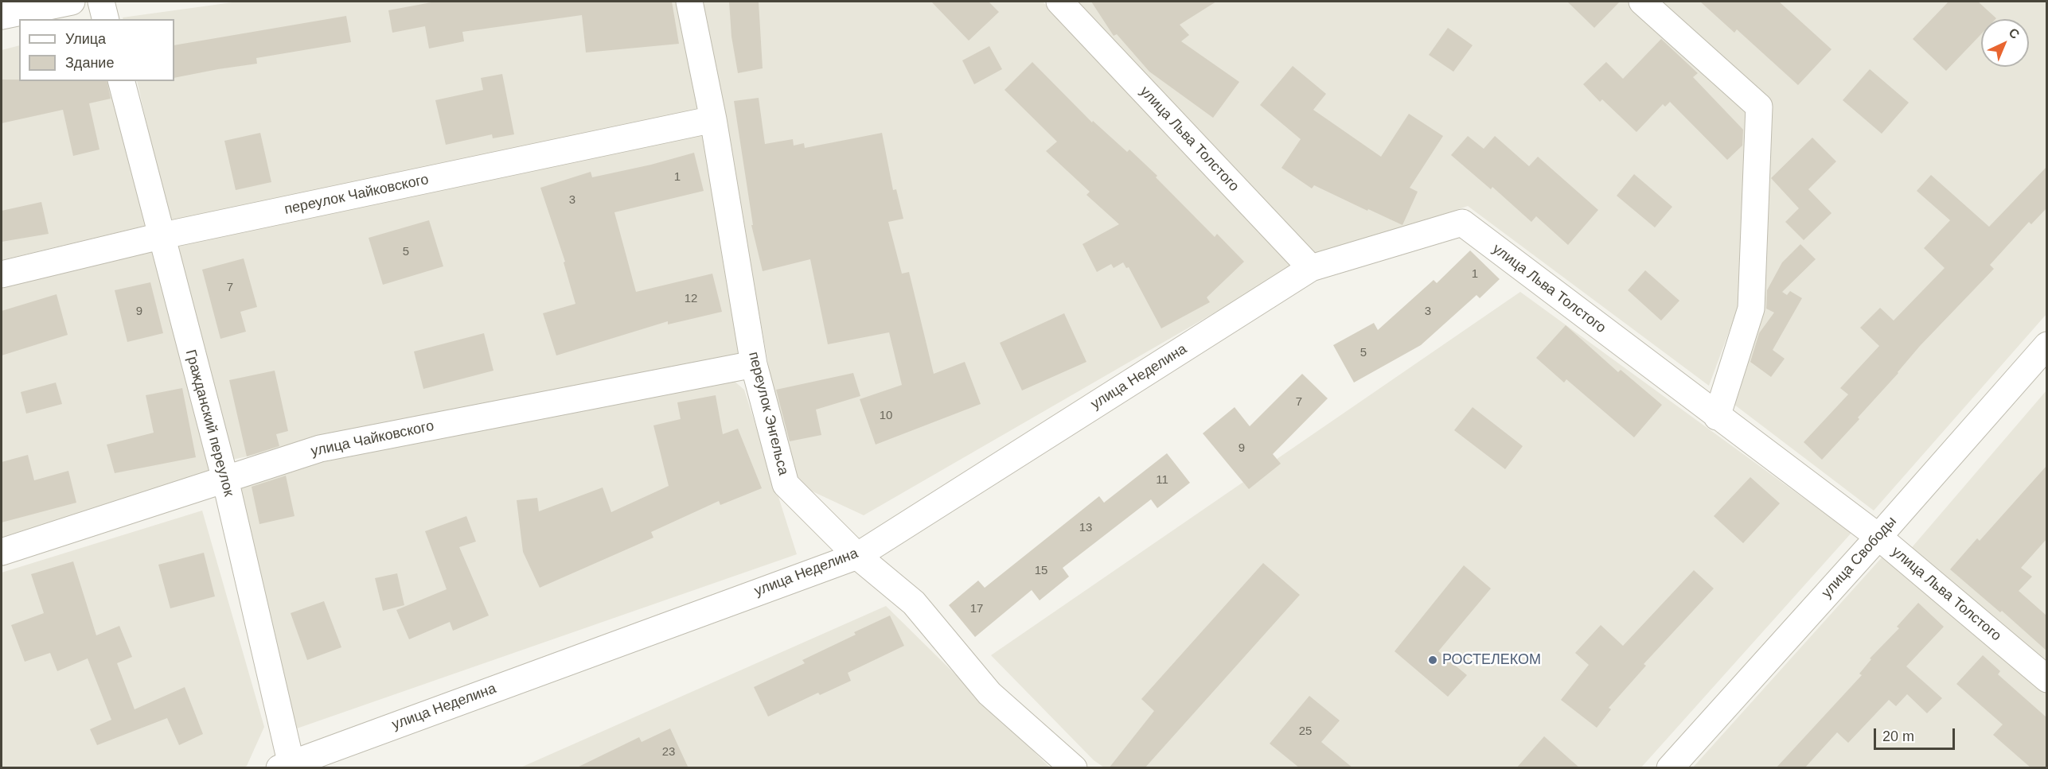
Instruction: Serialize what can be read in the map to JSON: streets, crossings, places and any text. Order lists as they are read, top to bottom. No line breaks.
{"streets":{"street":["улица Льва Толстого","переулок Чайковского","улица Неделина","переулок Энгельса","Гражданский переулок","улица Чайковского","улица Свободы"]},"crossings":[["улица Льва Толстого","улица Неделина"],["улица Льва Толстого","улица Свободы"],["переулок Чайковского","переулок Энгельса"],["переулок Чайковского","Гражданский переулок"],["улица Неделина","переулок Энгельса"],["улица Неделина","Гражданский переулок"],["переулок Энгельса","улица Чайковского"],["Гражданский переулок","улица Чайковского"]],"places":["РОСТЕЛЕКОМ"],"house_numbers":["1","3","5","1","7","12","9","3","5","7","10","9","11","13","15","17","25","23"],"legend":["Улица","Здание"],"scale_bar":"20 m","north":"top right"}
